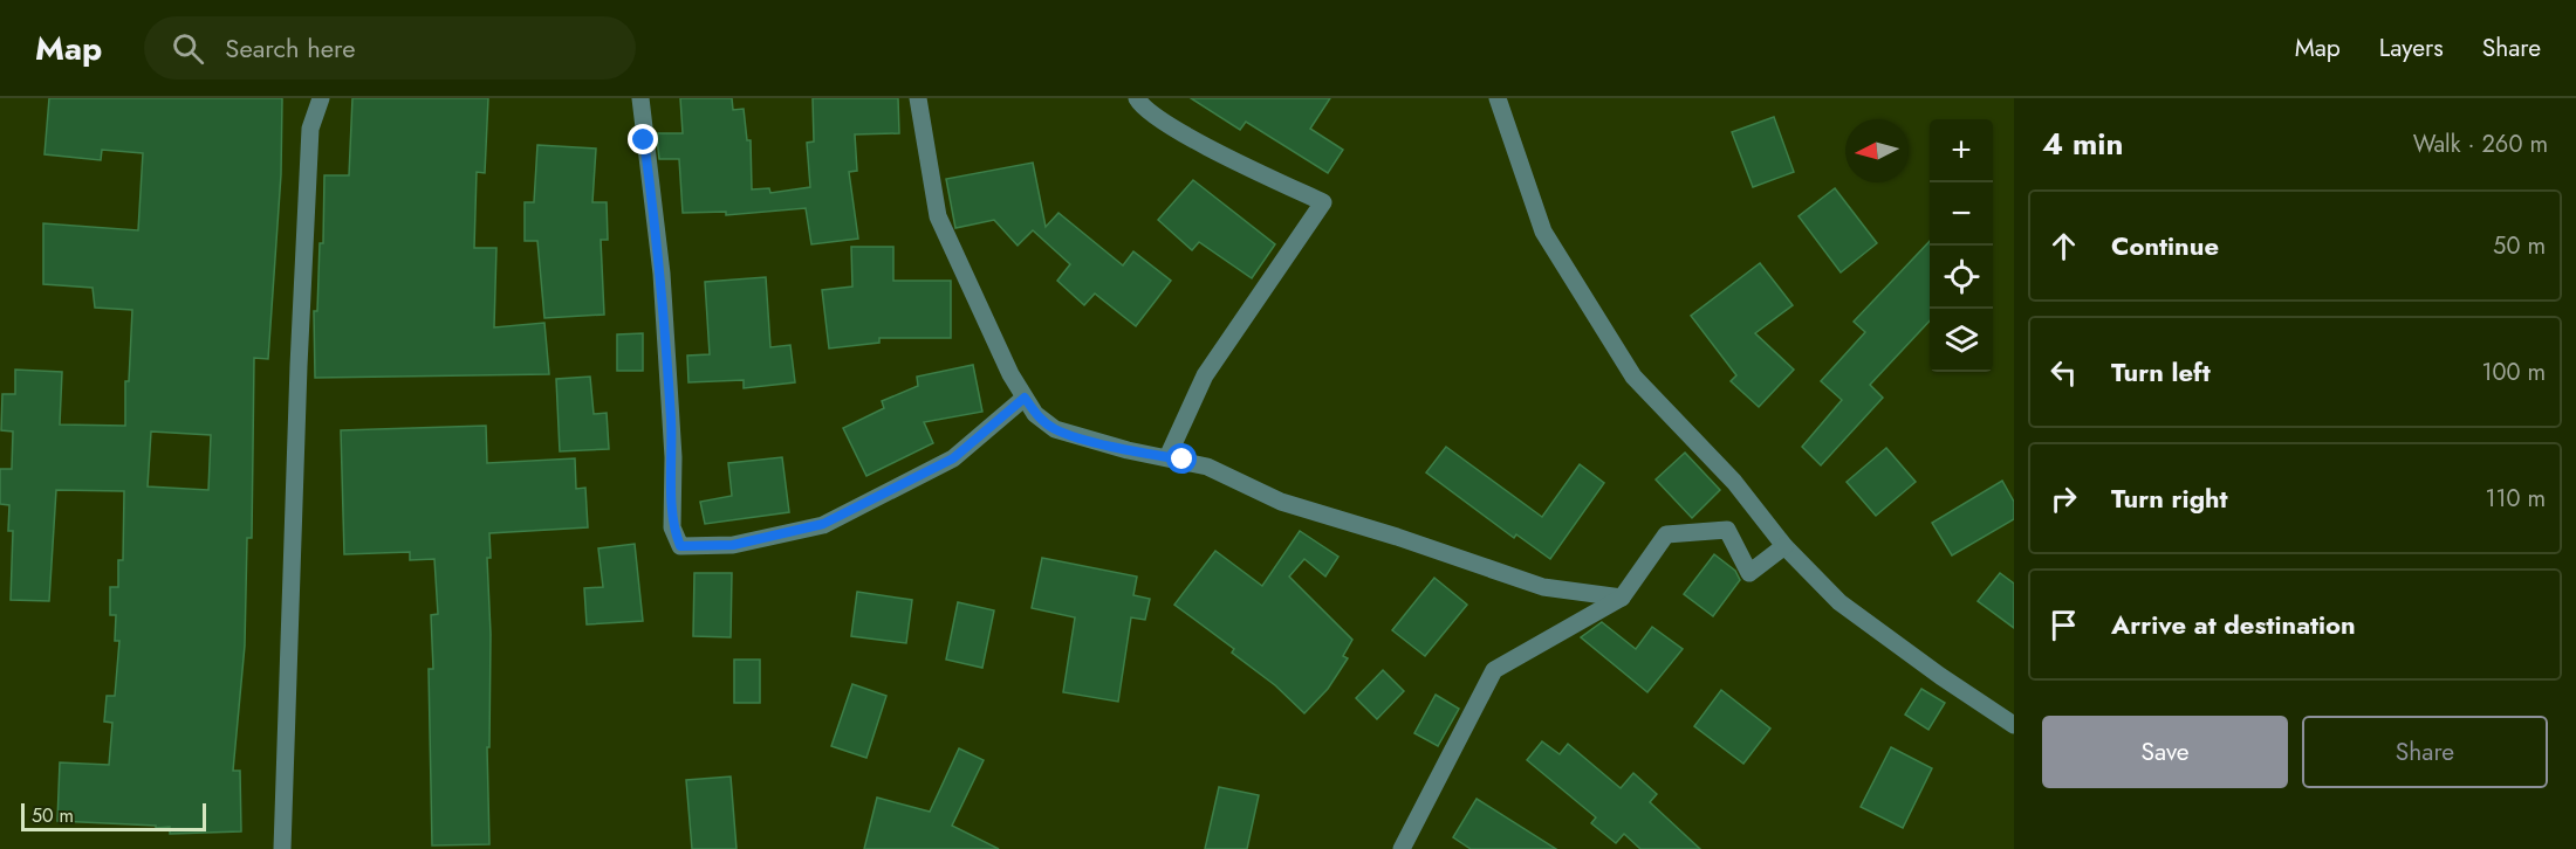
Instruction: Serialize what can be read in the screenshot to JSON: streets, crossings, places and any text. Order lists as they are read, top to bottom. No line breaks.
{"scale_bar":"50 m","north":"left","page":{"header":"Map","search":"Search here","nav":["Map","Layers","Share"],"heading":["4 min","Walk · 260 m"],"map_buttons":["+","−"],"list":[["Continue","50 m"],["Turn left","100 m"],["Turn right","110 m"],"Arrive at destination"],"buttons":["Save","Share"],"scale":"50 m"}}
